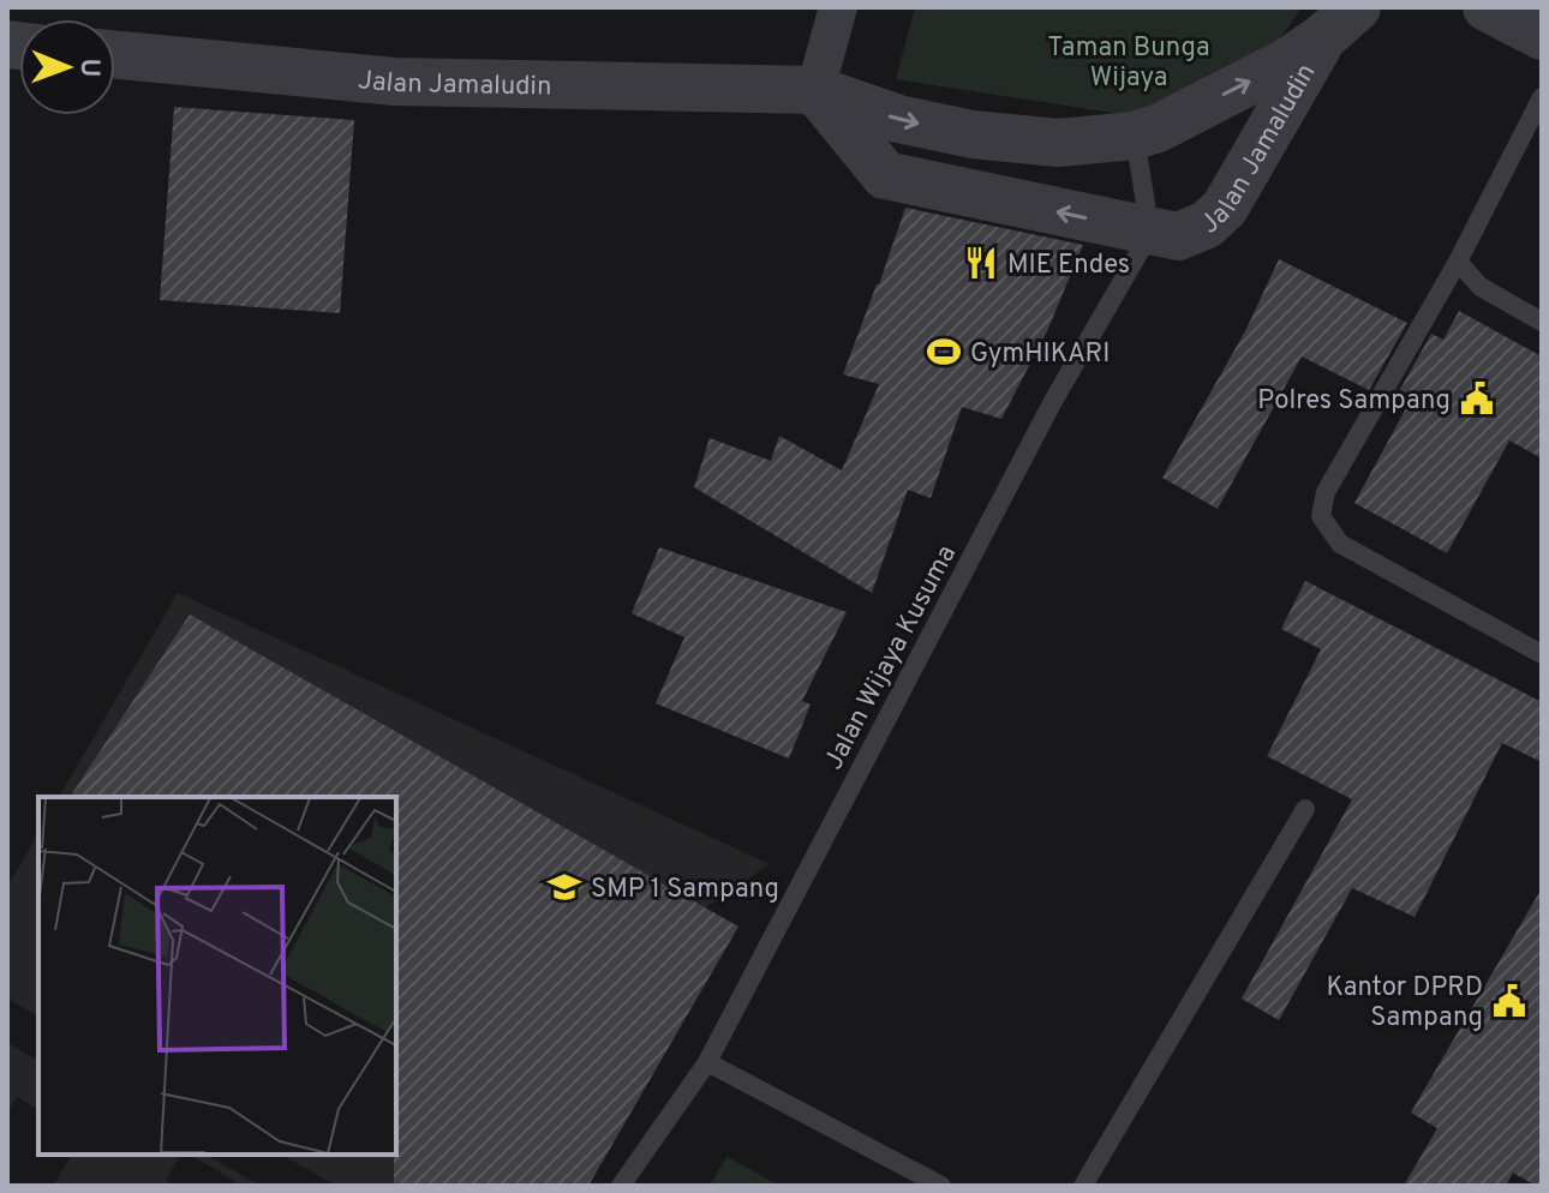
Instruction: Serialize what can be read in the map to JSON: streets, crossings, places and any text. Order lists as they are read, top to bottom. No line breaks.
{"streets":{"street":["Jalan Jamaludin"],"lane":["Jalan Wijaya Kusuma"]},"crossings":[["Jalan Jamaludin","Jalan Wijaya Kusuma"]],"parks":["Taman Bunga Wijaya"],"places":{"restaurant":["MIE Endes"],"sports":["GymHIKARI"],"public building":["Polres Sampang","Kantor DPRD Sampang"],"school or university":["SMP 1 Sampang"]},"north":"right"}
